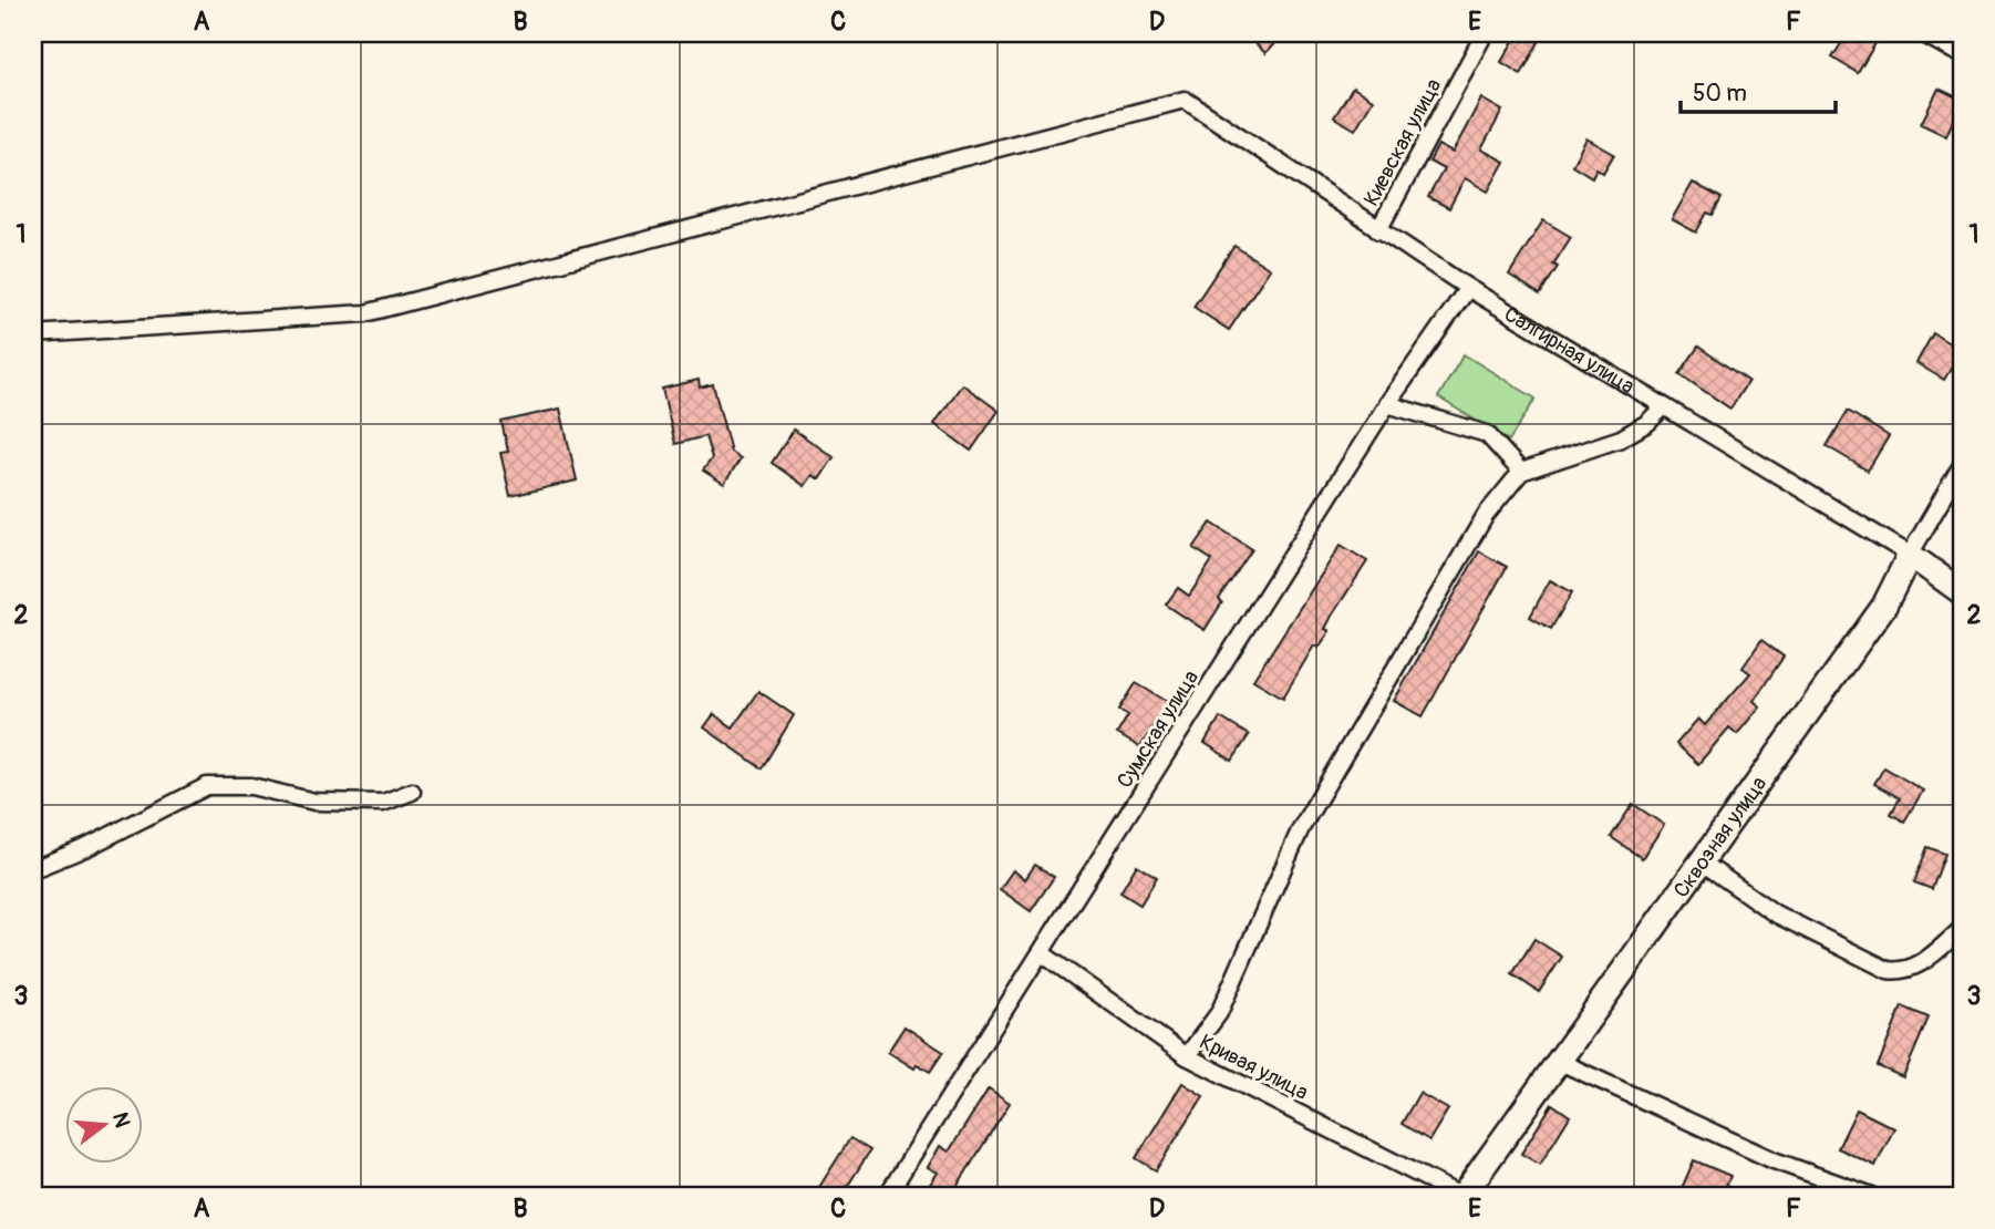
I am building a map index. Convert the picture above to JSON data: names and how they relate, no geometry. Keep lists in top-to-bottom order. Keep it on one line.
{"streets":{"main road":["Салгирная улица","Сквозная улица"],"street":["Киевская улица","Сумская улица","Кривая улица"]},"crossings":[["Киевская улица","Салгирная улица"],["Салгирная улица","Сумская улица"],["Салгирная улица","Сквозная улица"],["Сумская улица","Кривая улица"],["Сквозная улица","Кривая улица"]],"scale_bar":"50 m","north":"right","grid":{"columns":["A","B","C","D","E","F"],"rows":["1","2","3"]}}
